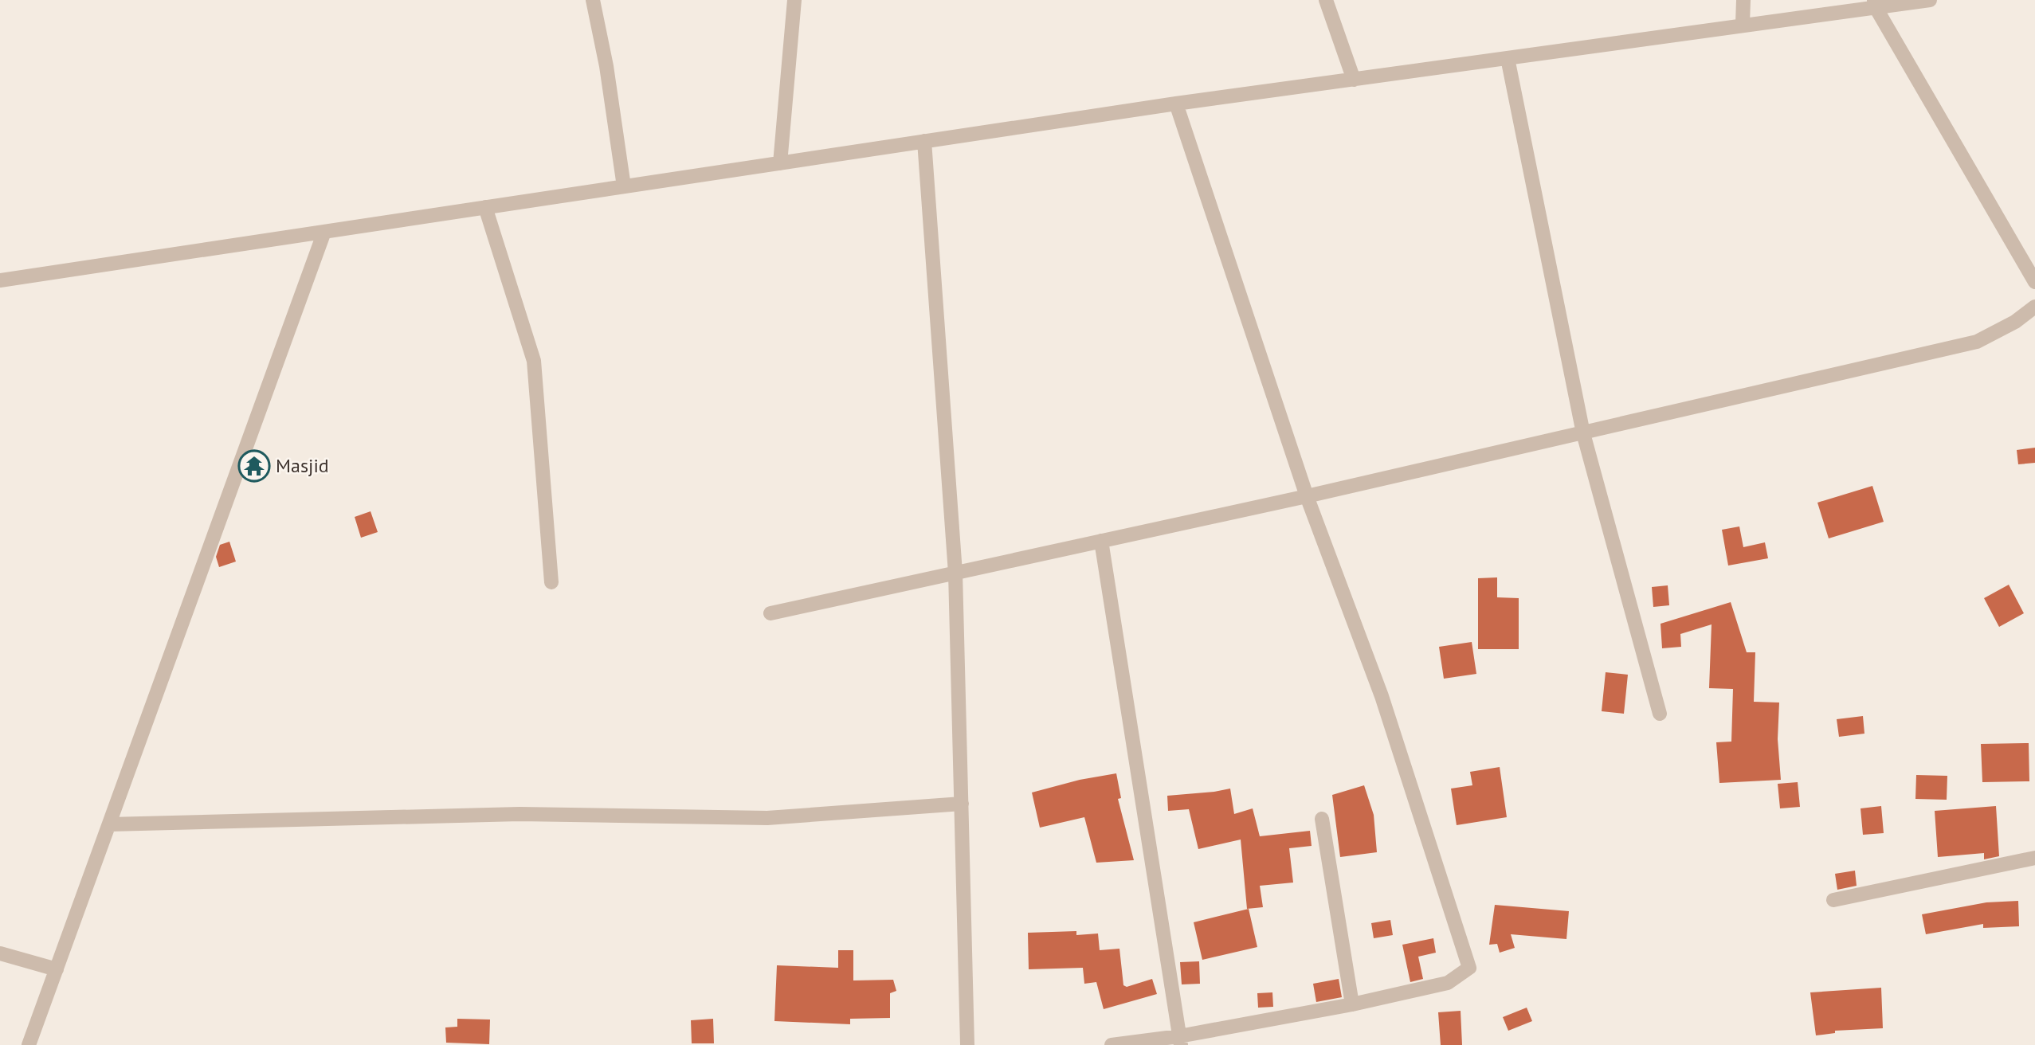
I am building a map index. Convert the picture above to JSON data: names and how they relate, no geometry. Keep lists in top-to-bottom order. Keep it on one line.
{"places":{"temple":["Masjid"]}}
